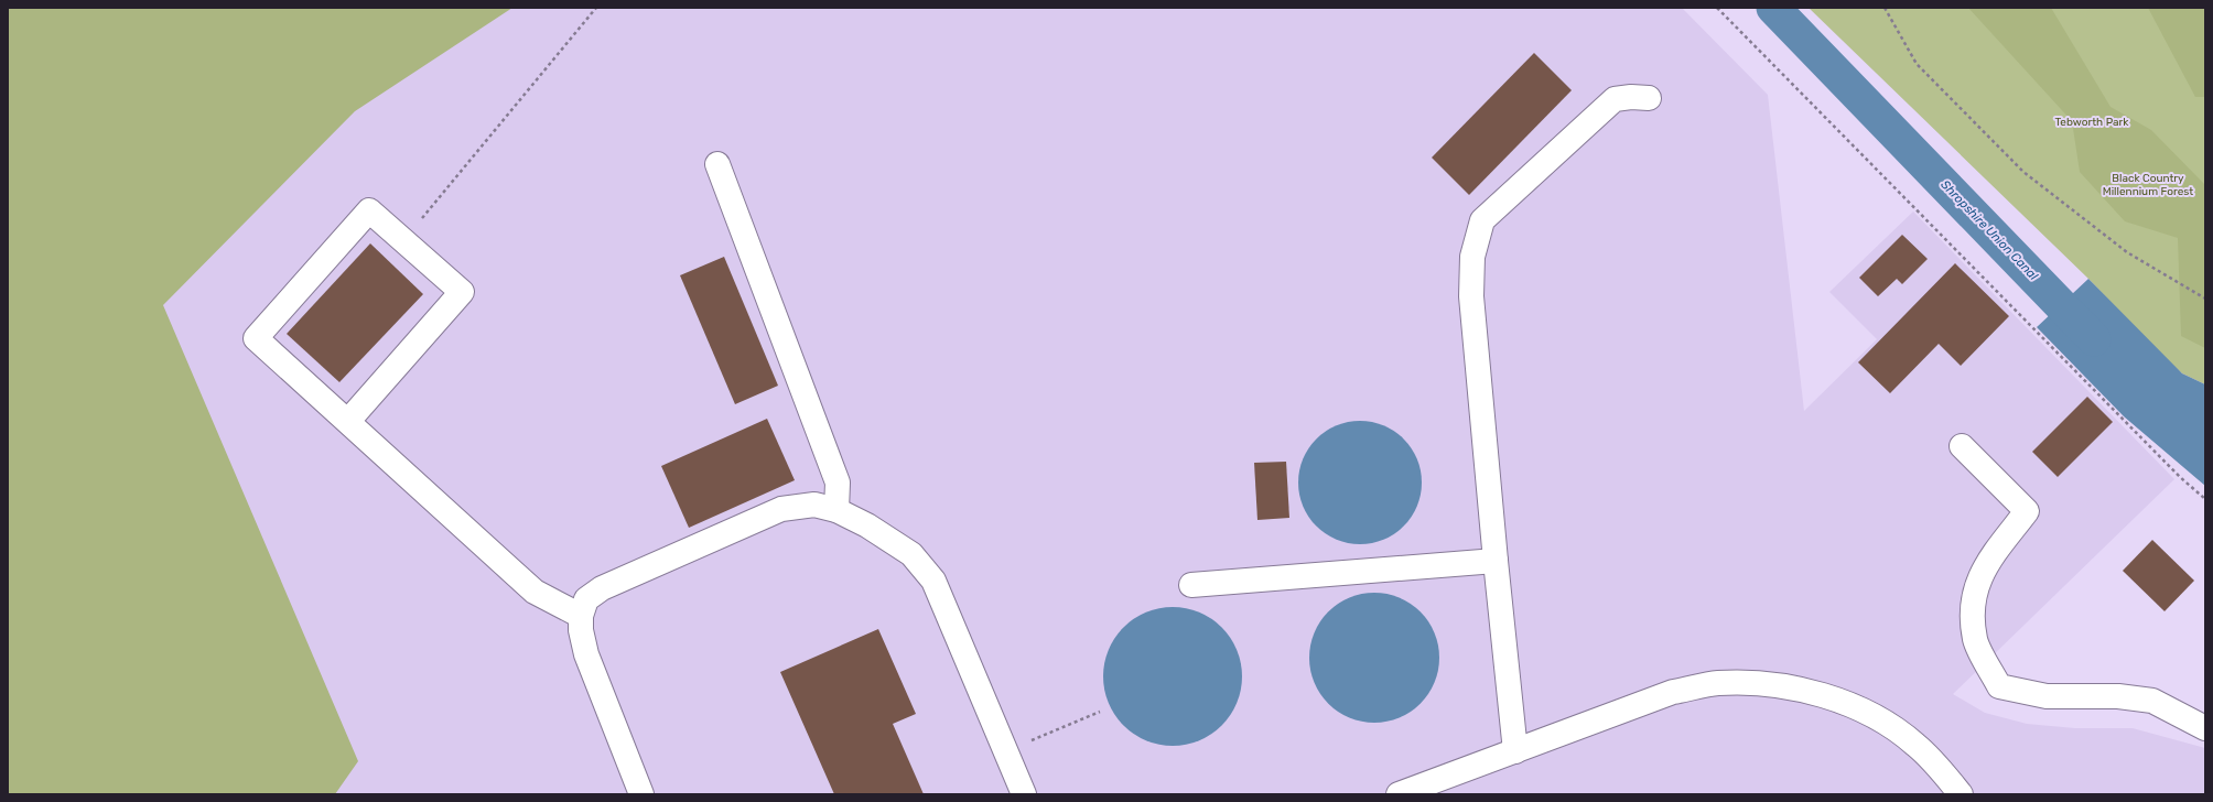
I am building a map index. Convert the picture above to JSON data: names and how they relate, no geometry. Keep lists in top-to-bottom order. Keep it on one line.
{"water":["Shropshire Union Canal"],"parks":["Tebworth Park","Black Country Millennium Forest"]}
